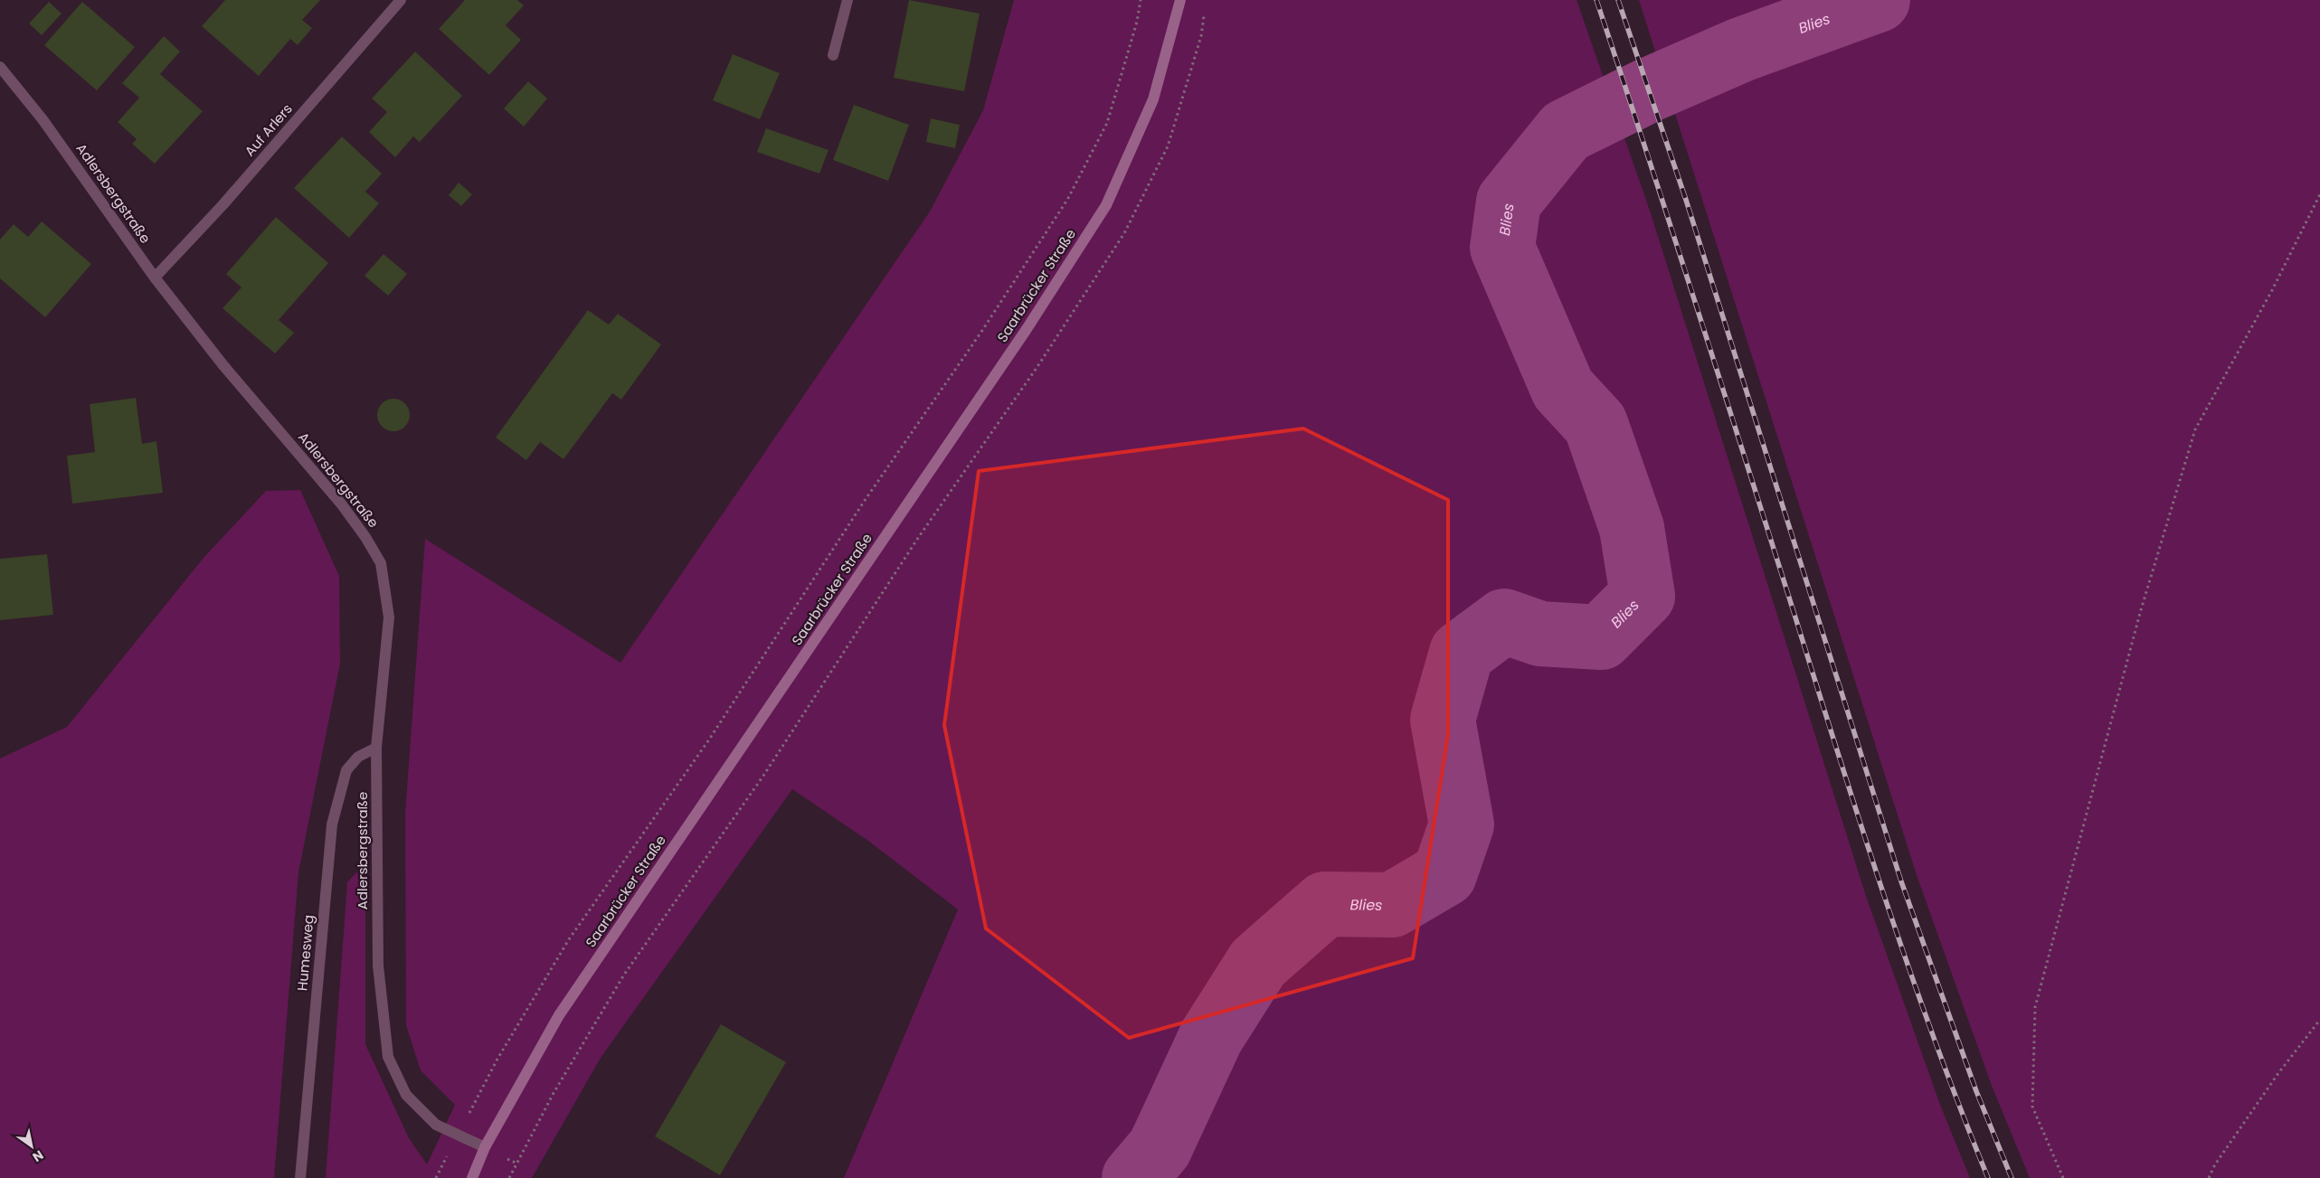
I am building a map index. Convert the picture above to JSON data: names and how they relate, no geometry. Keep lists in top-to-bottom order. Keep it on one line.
{"streets":{"main road":["Saarbrücker Straße"],"street":["Auf Arlers","Adlersbergstraße","Humesweg"]},"crossings":[["Auf Arlers","Adlersbergstraße"],["Adlersbergstraße","Saarbrücker Straße"],["Adlersbergstraße","Humesweg"]],"water":["Blies"],"north":"bottom right"}
